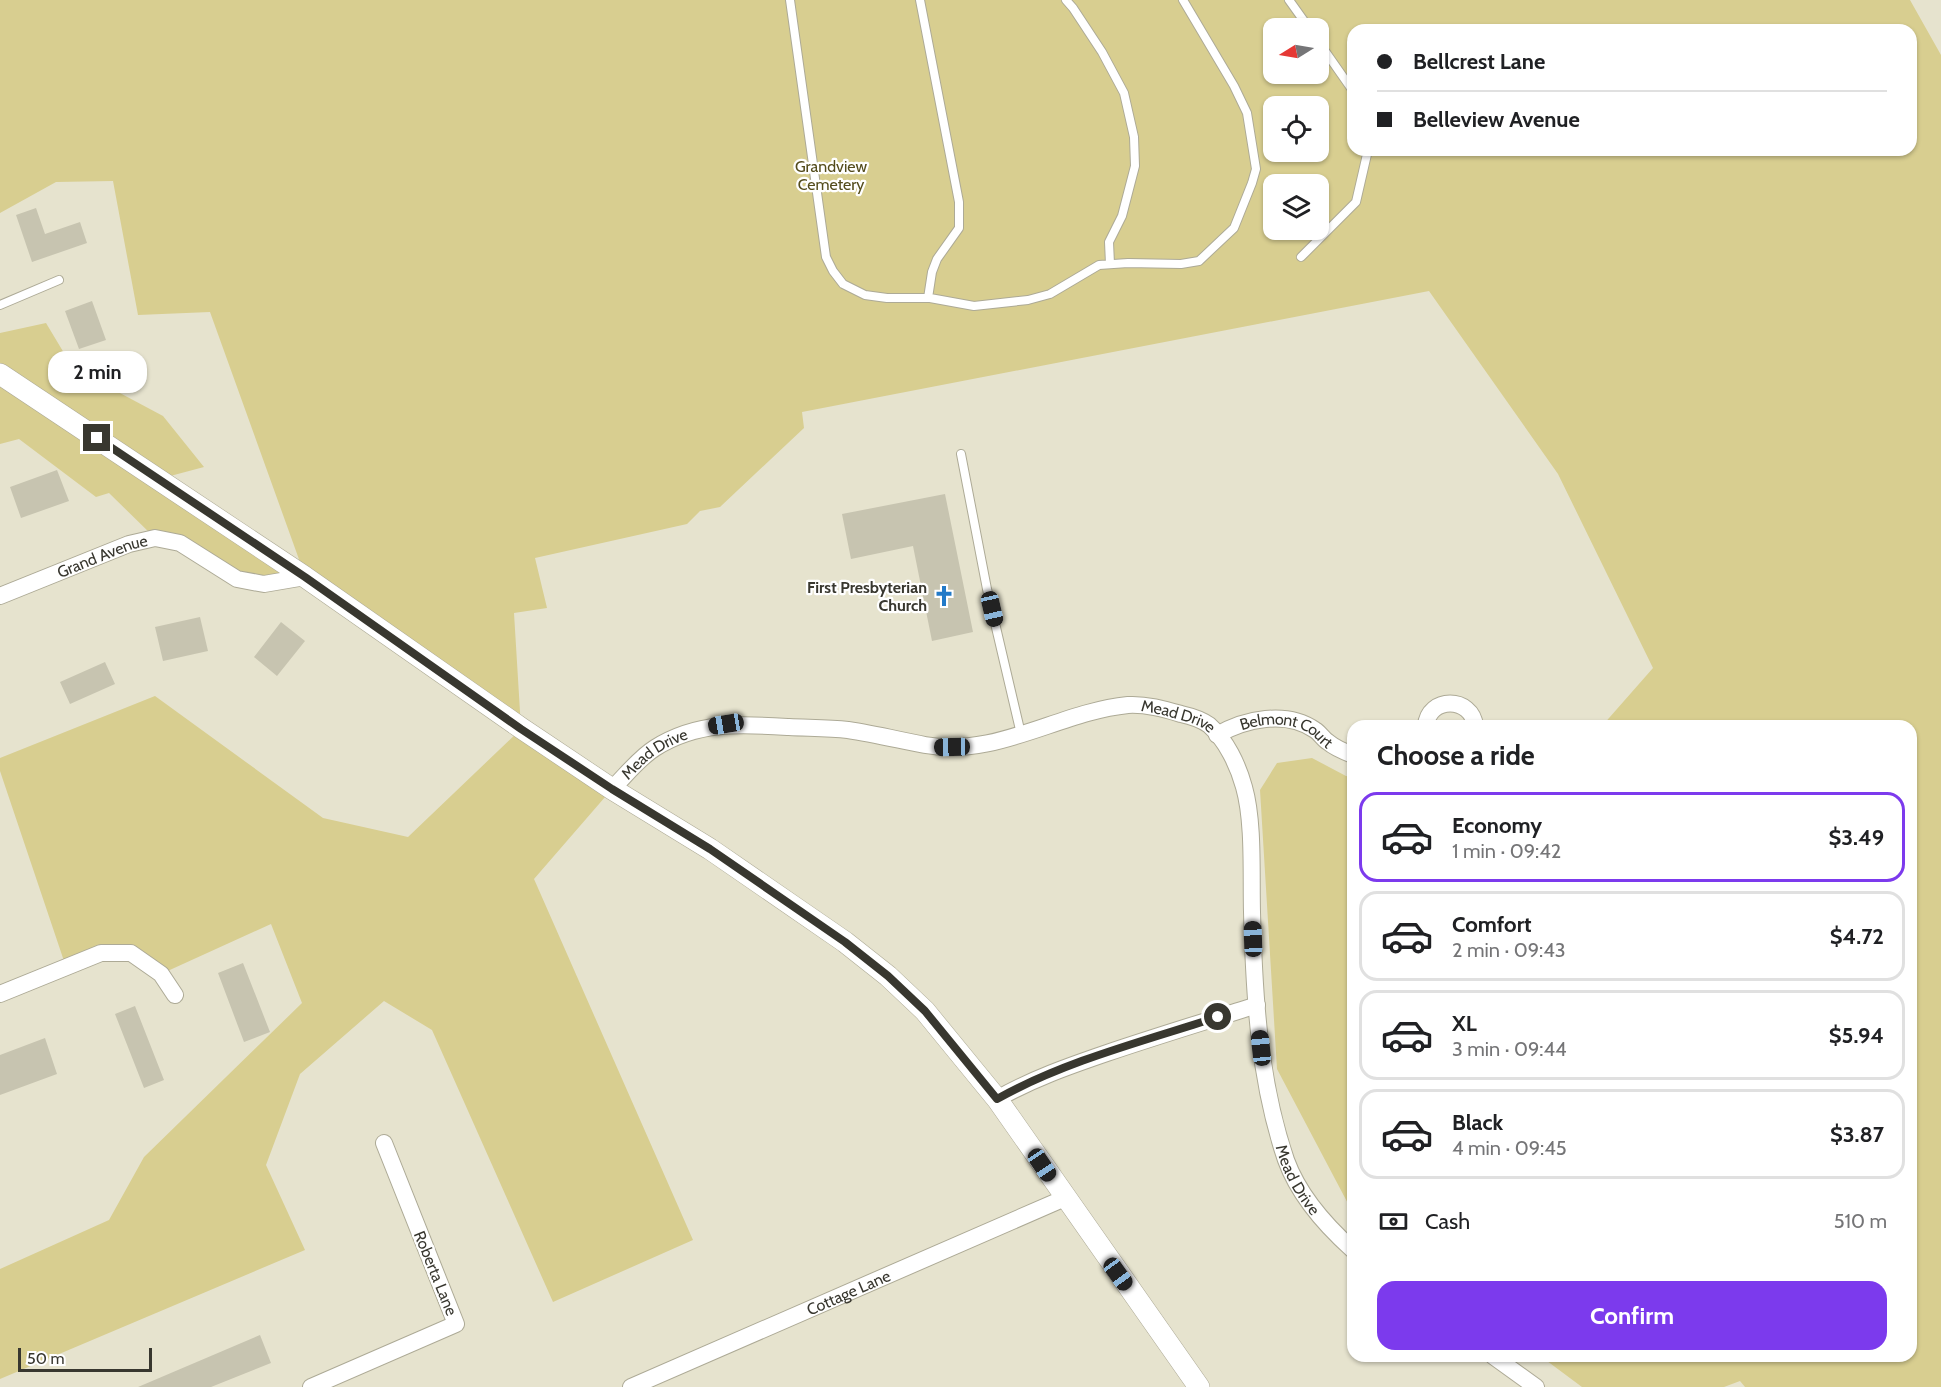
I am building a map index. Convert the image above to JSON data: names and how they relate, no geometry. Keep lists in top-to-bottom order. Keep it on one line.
{"streets":{"street":["Grand Avenue","Mead Drive","Belmont Court","Roberta Lane","Cottage Lane"]},"crossings":[["Mead Drive","Belmont Court"]],"parks":["Grandview Cemetery"],"places":{"church":["First Presbyterian Church"]},"scale_bar":"50 m","north":"left","page":{"banner":["Bellcrest Lane","Belleview Avenue"],"bubble":"2 min","heading":"Choose a ride","list":[{"name":"Economy","note":"1 min · 09:42","value":"$3.49"},{"name":"Comfort","note":"2 min · 09:43","value":"$4.72"},{"name":"XL","note":"3 min · 09:44","value":"$5.94"},{"name":"Black","note":"4 min · 09:45","value":"$3.87"}],"pay":["Cash","510 m"],"buttons":"Confirm","scale":"50 m"}}
